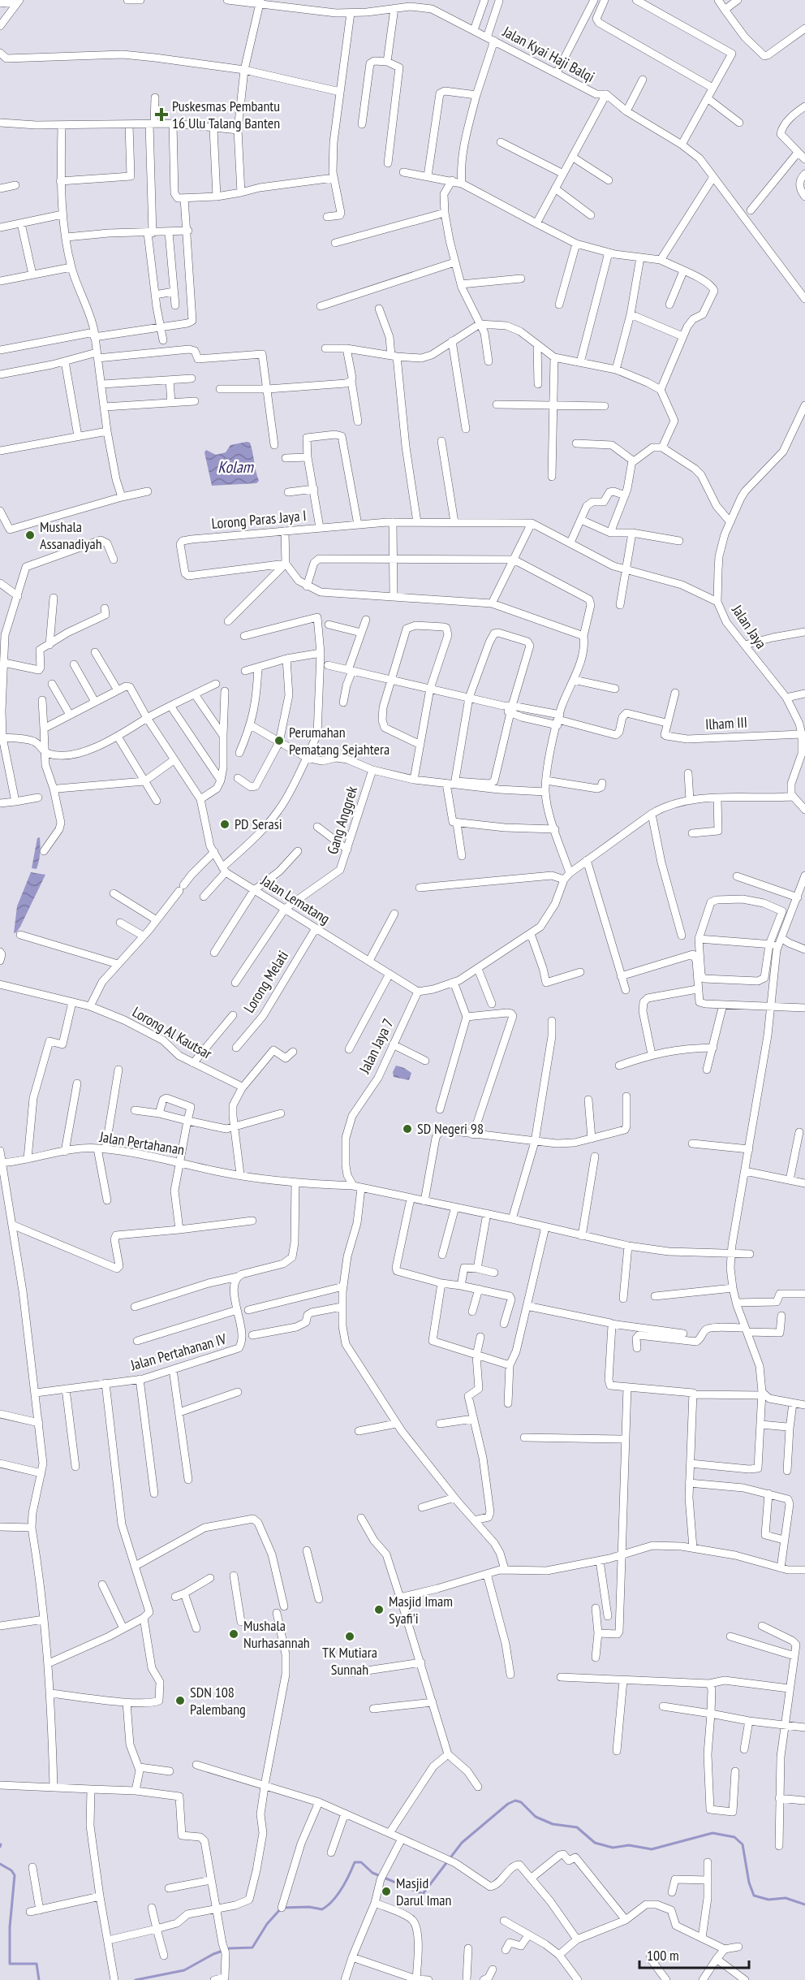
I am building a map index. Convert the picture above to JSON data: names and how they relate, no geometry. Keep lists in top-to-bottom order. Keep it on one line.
{"streets":{"street":["Jalan Kyai Haji Balqi","Lorong Paras Jaya I","Jalan Jaya","Ilham III","Gang Anggrek","Jalan Lematang","Lorong Melati","Lorong Al Kautsar","Jalan Jaya 7","Jalan Pertahanan","Jalan Pertahanan IV"]},"crossings":[["Jalan Jaya","Ilham III"],["Gang Anggrek","Jalan Lematang"],["Jalan Lematang","Lorong Melati"],["Jalan Lematang","Jalan Jaya 7"],["Jalan Jaya 7","Jalan Pertahanan"]],"water":["Kolam"],"places":{"health":["Puskesmas Pembantu 16 Ulu Talang Banten"],"other":["Mushala Assanadiyah","Perumahan Pematang Sejahtera","PD Serasi","SD Negeri 98","Masjid Imam Syafi'i","Mushala Nurhasannah","TK Mutiara Sunnah","SDN 108 Palembang","Masjid Darul Iman"]},"scale_bar":"100 m"}
